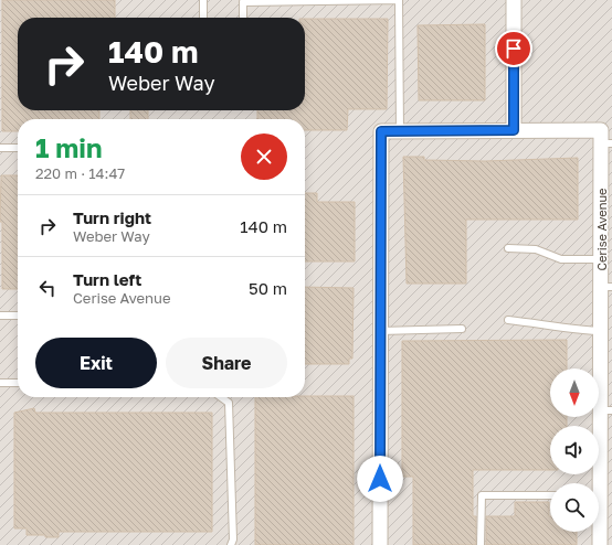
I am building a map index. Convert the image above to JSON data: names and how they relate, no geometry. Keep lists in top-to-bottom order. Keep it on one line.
{"streets":{"street":["Cerise Avenue"]},"north":"bottom","page":{"turn":["140 m","Weber Way"],"heading":["1 min","220 m · 14:47"],"list":[{"name":"Turn right","note":"Weber Way","value":"140 m"},{"name":"Turn left","note":"Cerise Avenue","value":"50 m"}],"buttons":["Exit","Share"]}}
